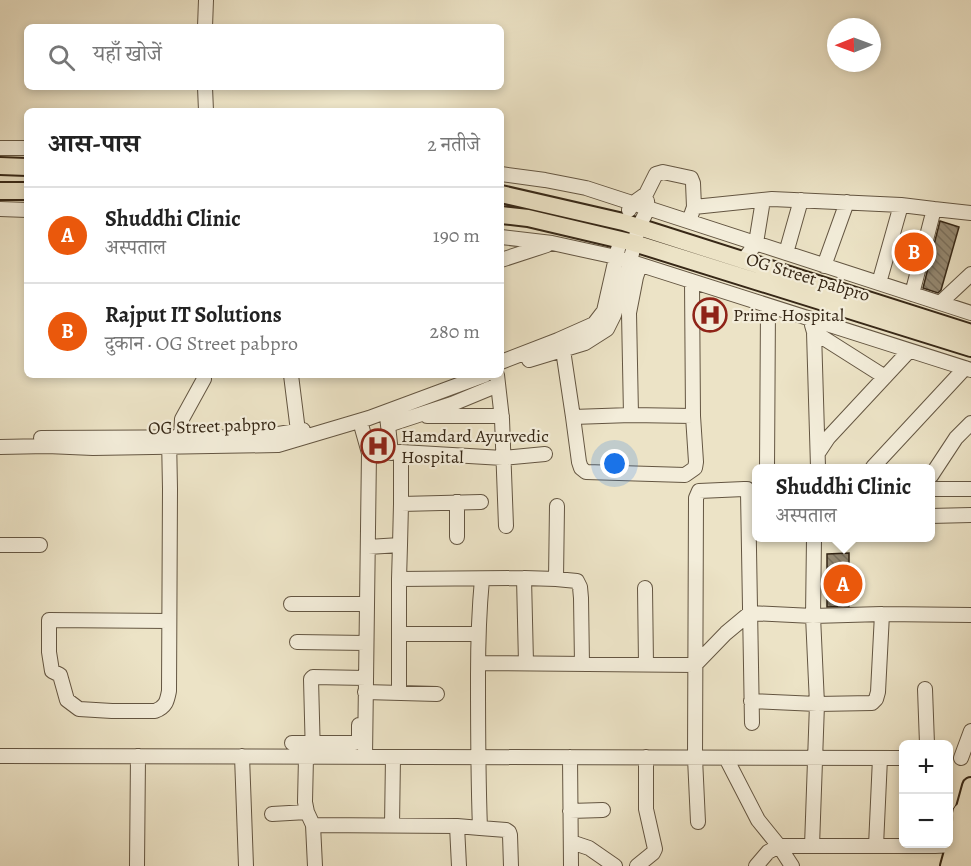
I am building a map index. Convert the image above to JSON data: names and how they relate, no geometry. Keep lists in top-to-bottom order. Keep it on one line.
{"streets":{"main road":["OG Street pabpro"]},"places":{"hospital":["Prime Hospital","Hamdard Ayurvedic Hospital"]},"north":"left","page":{"search":"यहाँ खोजें","heading":["आस-पास","2 नतीजे"],"list":[{"mark":"A","name":"Shuddhi Clinic","note":"अस्पताल","value":"190 m"},{"mark":"B","name":"Rajput IT Solutions","note":"दुकान · OG Street pabpro","value":"280 m"}],"pins":["B","A"],"popup":["Shuddhi Clinic","अस्पताल"],"map_buttons":["+","−"]}}
